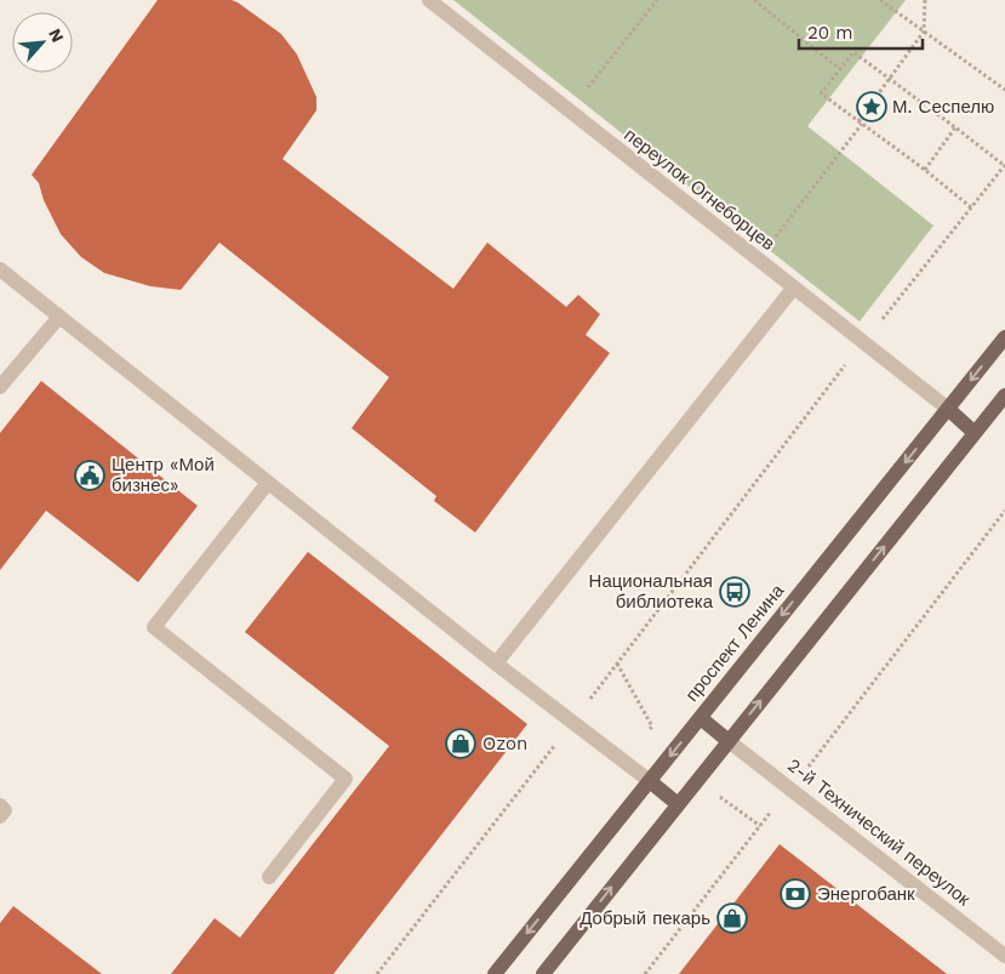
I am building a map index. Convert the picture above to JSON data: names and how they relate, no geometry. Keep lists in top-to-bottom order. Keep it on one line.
{"streets":{"main road":["проспект Ленина"],"street":["переулок Огнеборцев","2-й Технический переулок"]},"crossings":[["переулок Огнеборцев","проспект Ленина"]],"places":{"place":["М. Сеспелю"],"public building":["Центр «Мой бизнес»"],"bus stop":["Национальная библиотека"],"shop":["Ozon","Добрый пекарь"],"bank":["Энергобанк"]},"scale_bar":"20 m","north":"top right"}
